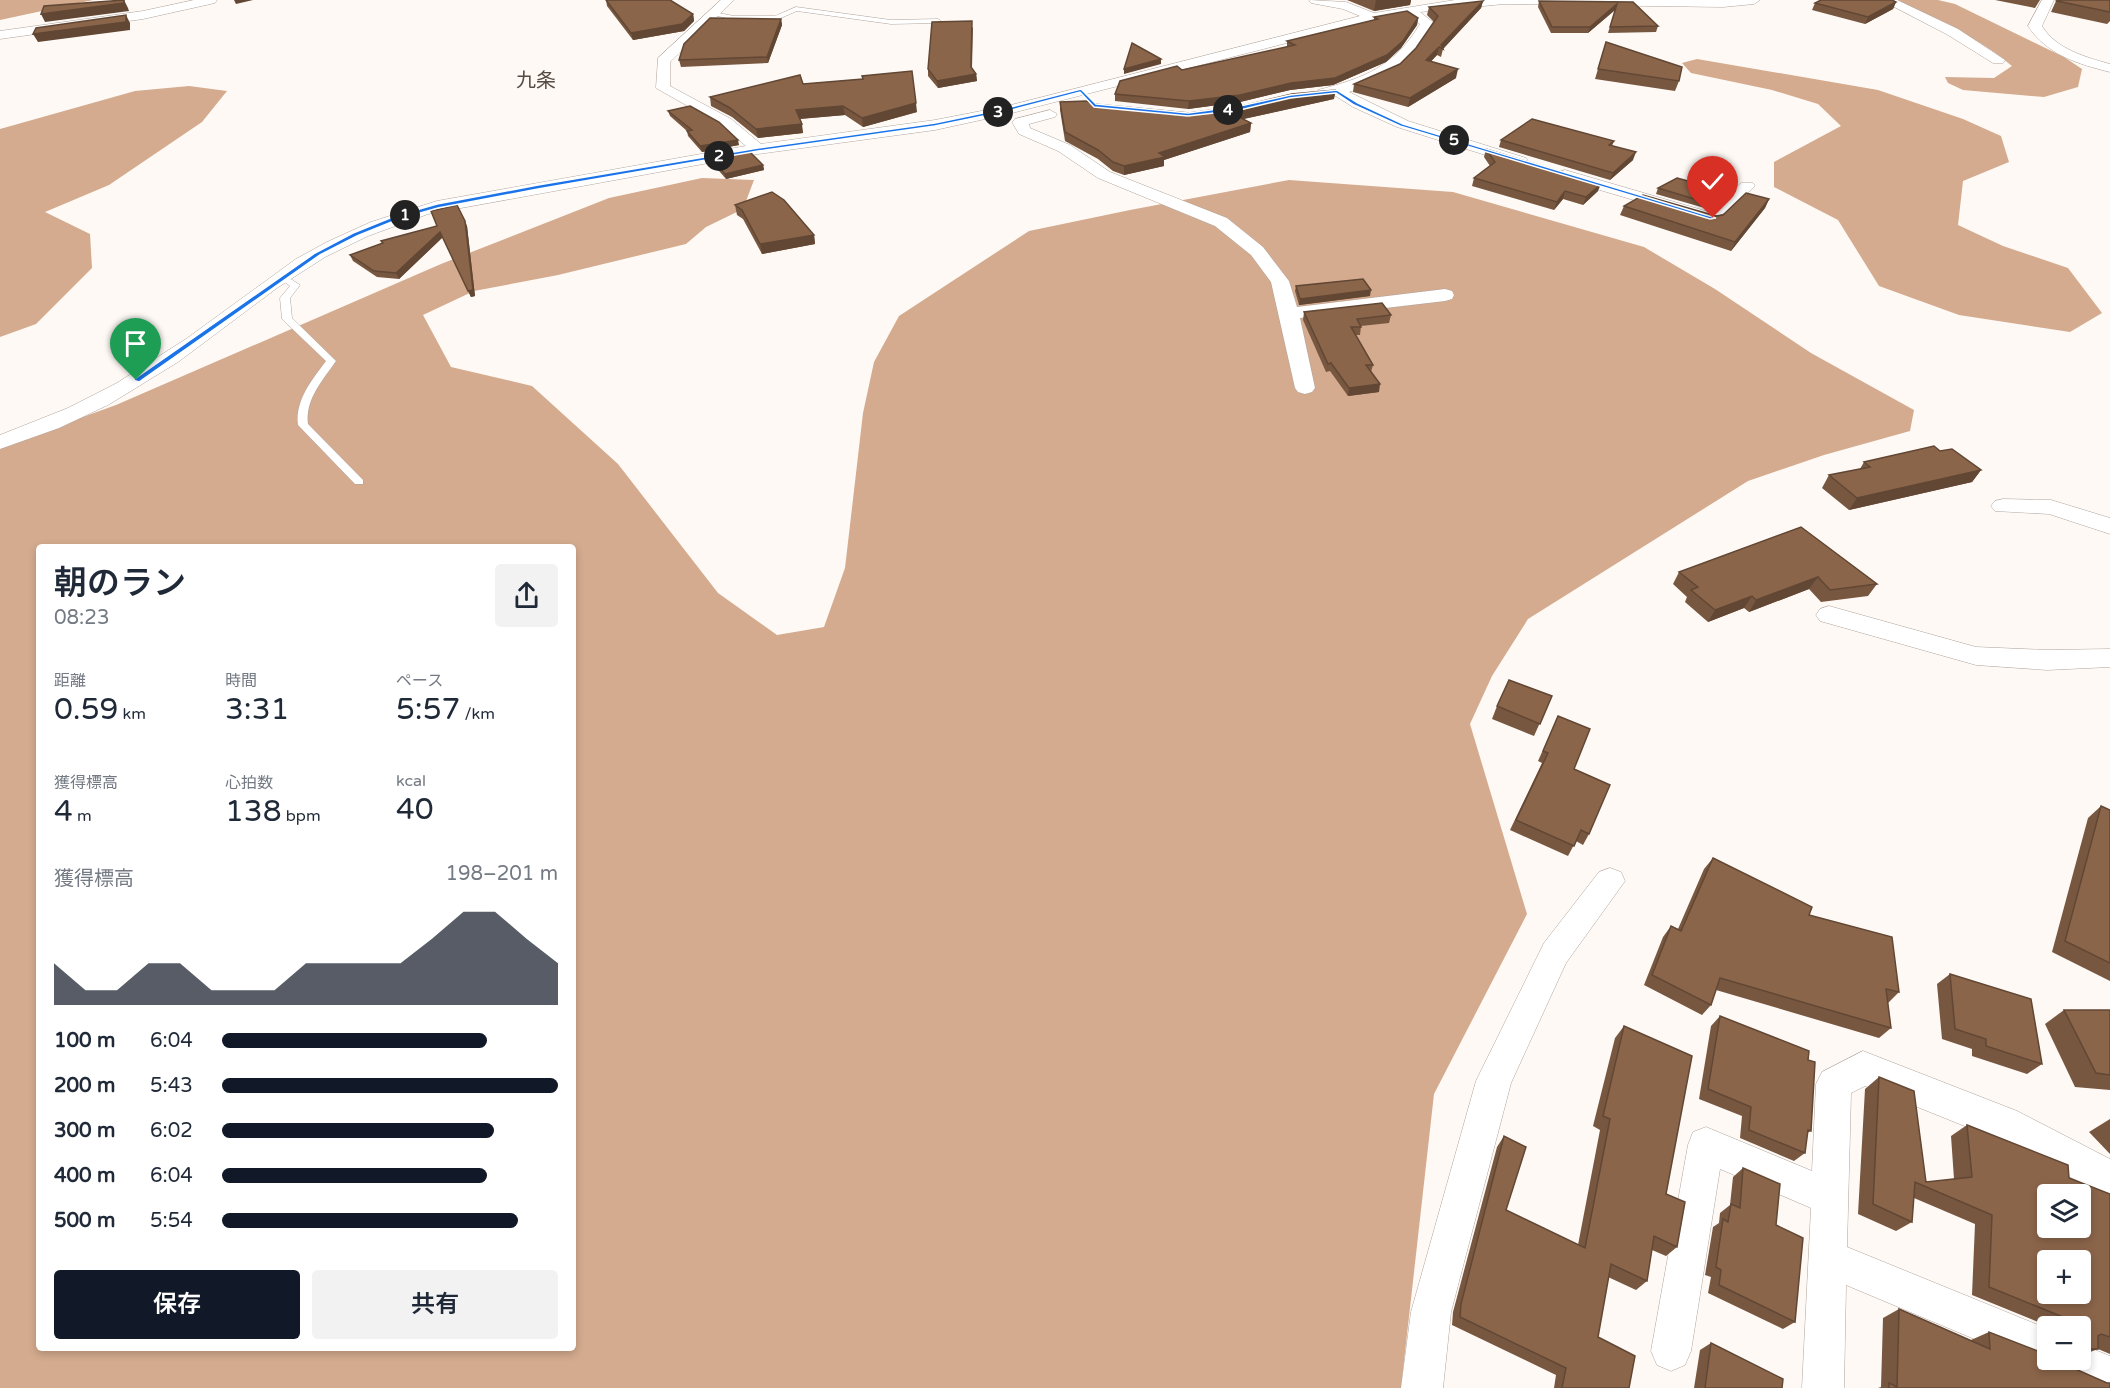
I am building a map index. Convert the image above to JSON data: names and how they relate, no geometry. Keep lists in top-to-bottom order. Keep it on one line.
{"districts":["九条"],"page":{"pins":["4","3","5","2","1"],"heading":["朝のラン","08:23"],"stats":[["距離","0.59 km"],["時間","3:31"],["ペース","5:57 /km"],["獲得標高","4 m"],["心拍数","138 bpm"],["kcal","40"]],"chart":["獲得標高","198–201 m"],"list":[{"name":"100 m","note":"6:04"},{"name":"200 m","note":"5:43"},{"name":"300 m","note":"6:02"},{"name":"400 m","note":"6:04"},{"name":"500 m","note":"5:54"}],"map_buttons":["+","−"],"buttons":["保存","共有"]}}
